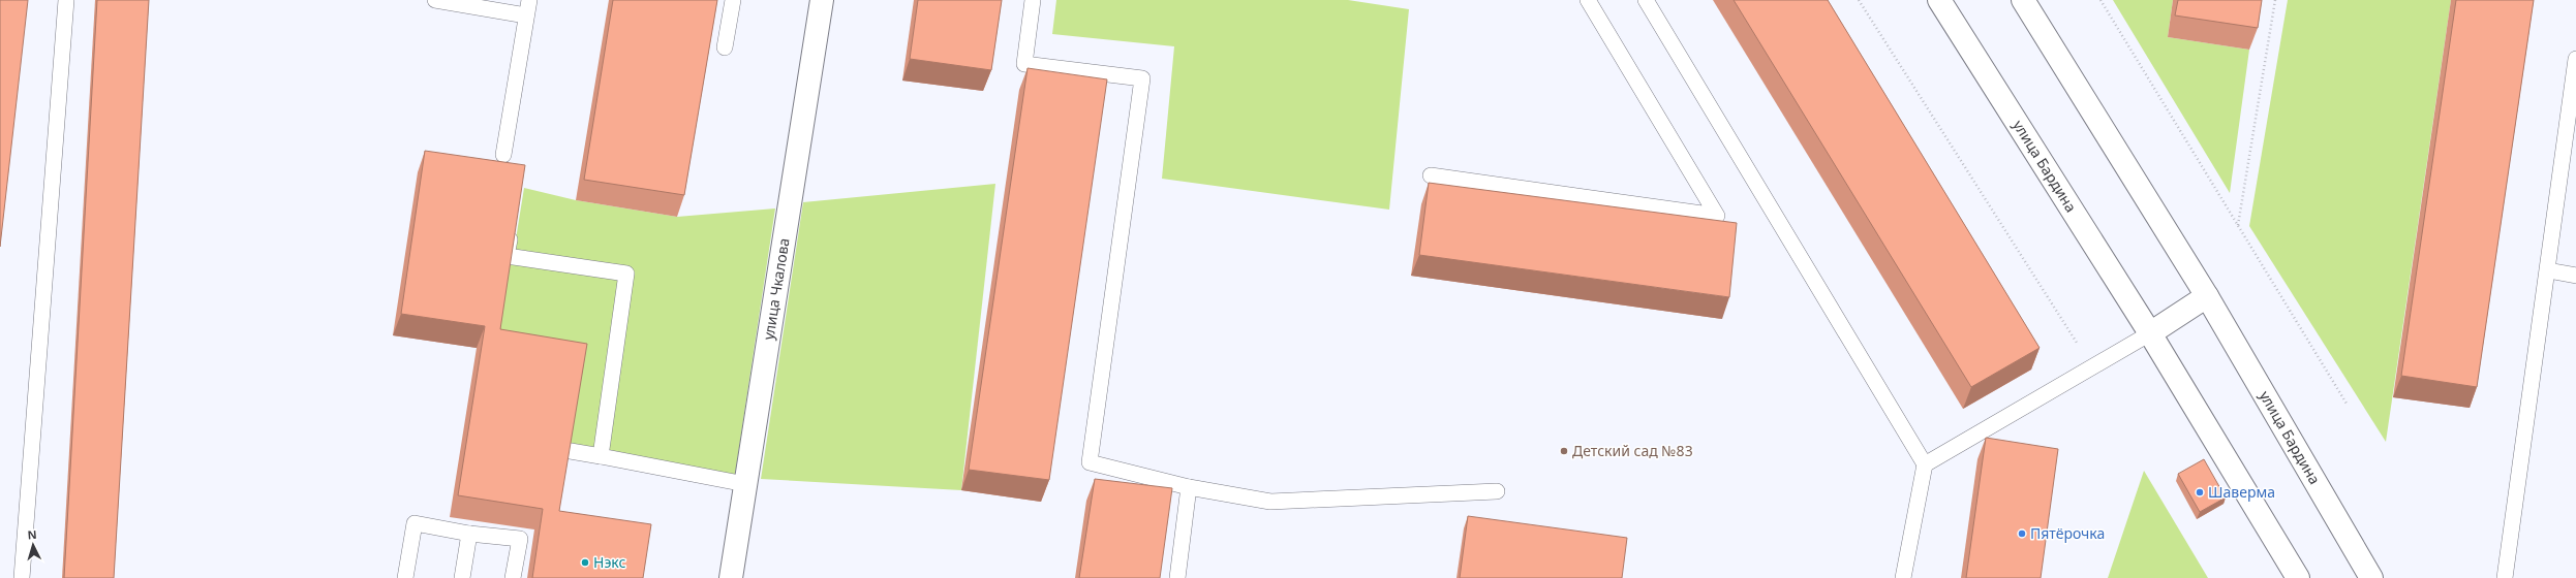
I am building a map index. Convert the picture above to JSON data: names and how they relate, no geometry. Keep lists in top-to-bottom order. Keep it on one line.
{"streets":{"main road":["улица Бардина","улица Чкалова"]},"places":["Детский сад №83","Шаверма","Пятёрочка","Нэкс"],"north":"top"}
